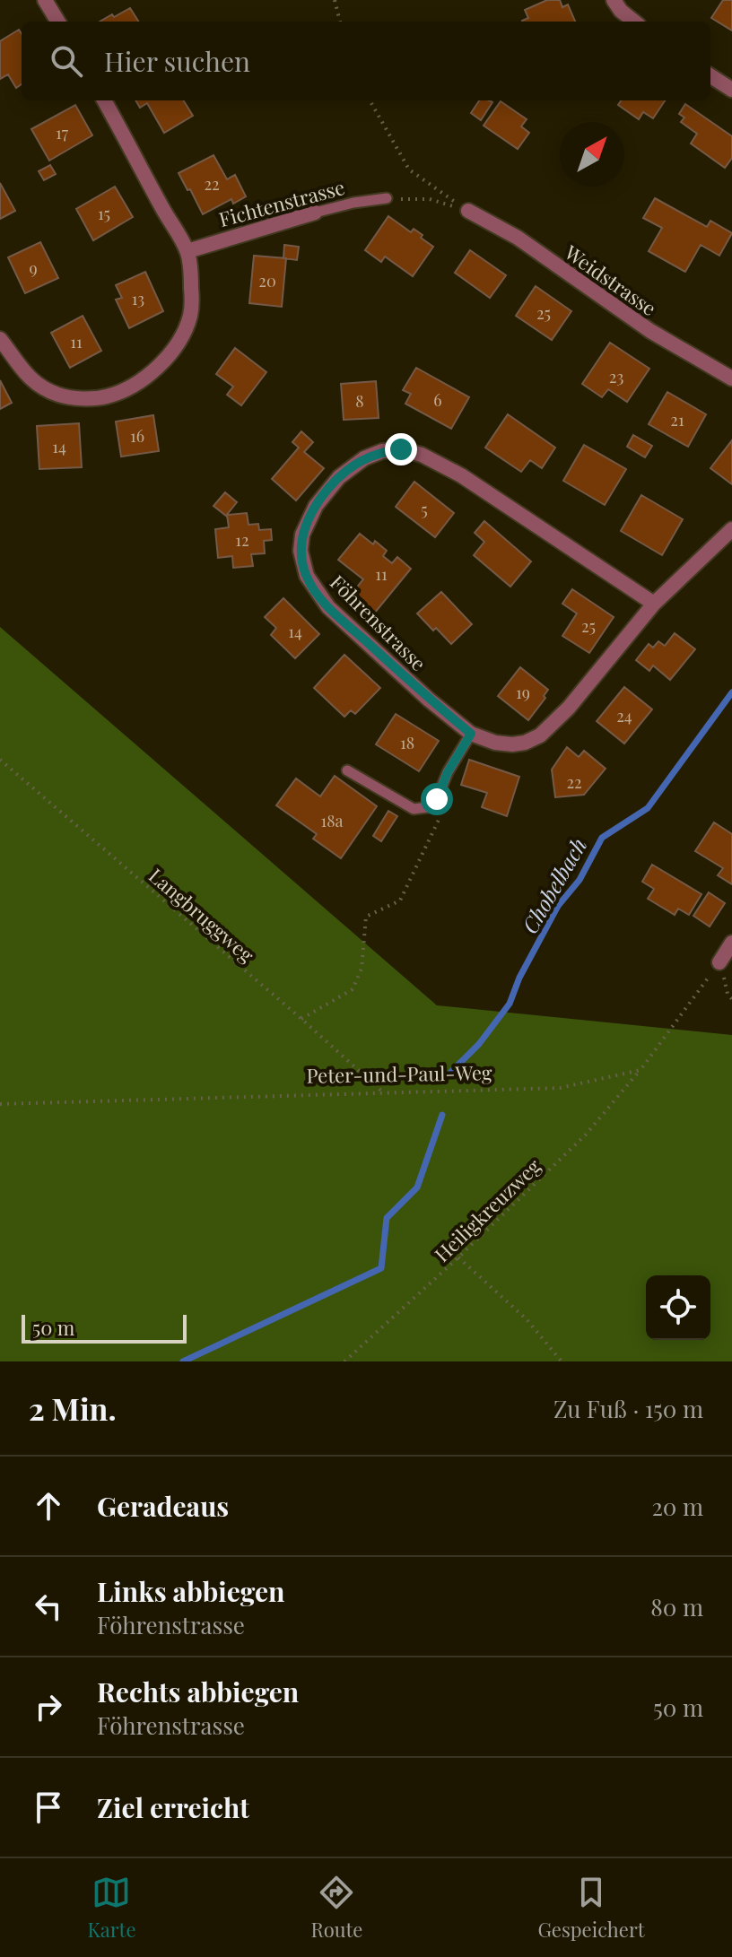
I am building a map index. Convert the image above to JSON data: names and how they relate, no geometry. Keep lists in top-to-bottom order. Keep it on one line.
{"streets":{"street":["Fichtenstrasse","Weidstrasse","Föhrenstrasse"],"path":["Langbruggweg","Peter-und-Paul-Weg","Heiligkreuzweg"]},"crossings":[["Langbruggweg","Peter-und-Paul-Weg"],["Peter-und-Paul-Weg","Heiligkreuzweg"]],"water":["Chobelbach"],"house_numbers":["17","22","15","9","20","13","25","11","23","6","8","21","16","14","5","12","11","25","14","19","24","18","22","18a"],"scale_bar":"50 m","north":"top right","page":{"search":"Hier suchen","scale":"50 m","heading":["2 Min.","Zu Fuß · 150 m"],"list":[["Geradeaus","20 m"],["Links abbiegen","Föhrenstrasse","80 m"],["Rechts abbiegen","Föhrenstrasse","50 m"],"Ziel erreicht"],"nav":["Karte","Route","Gespeichert"]}}
